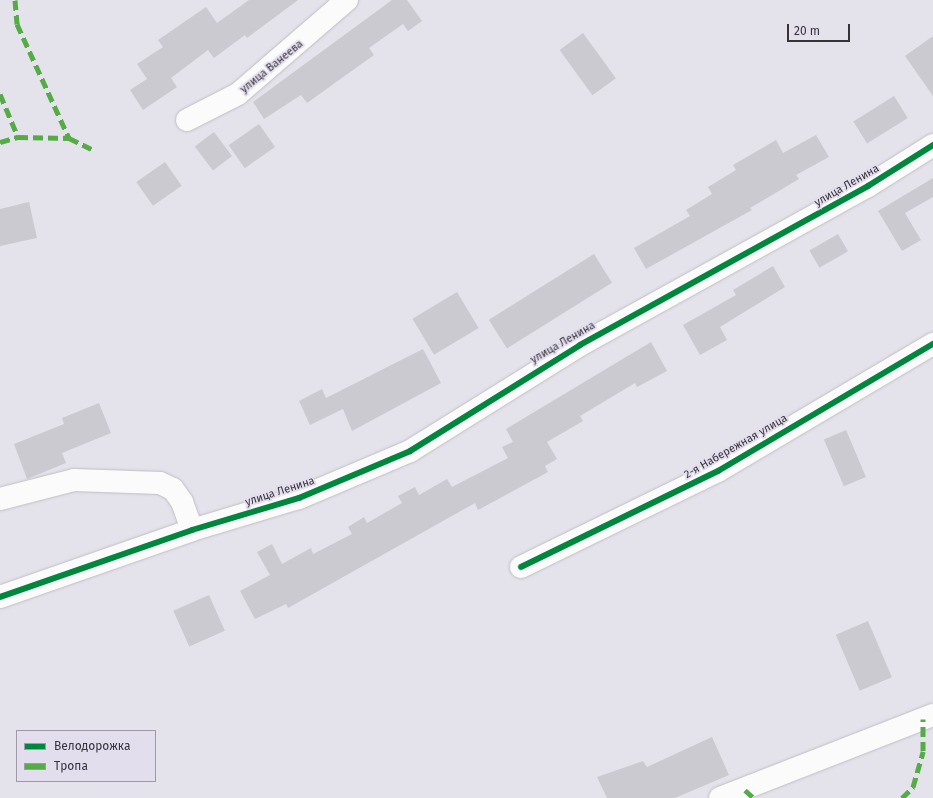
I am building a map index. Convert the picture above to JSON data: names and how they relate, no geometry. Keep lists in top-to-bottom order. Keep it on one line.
{"streets":{"street":["улица Ванеева","улица Ленина","2-я Набережная улица"]},"legend":["Велодорожка","Тропа"],"scale_bar":"20 m"}
